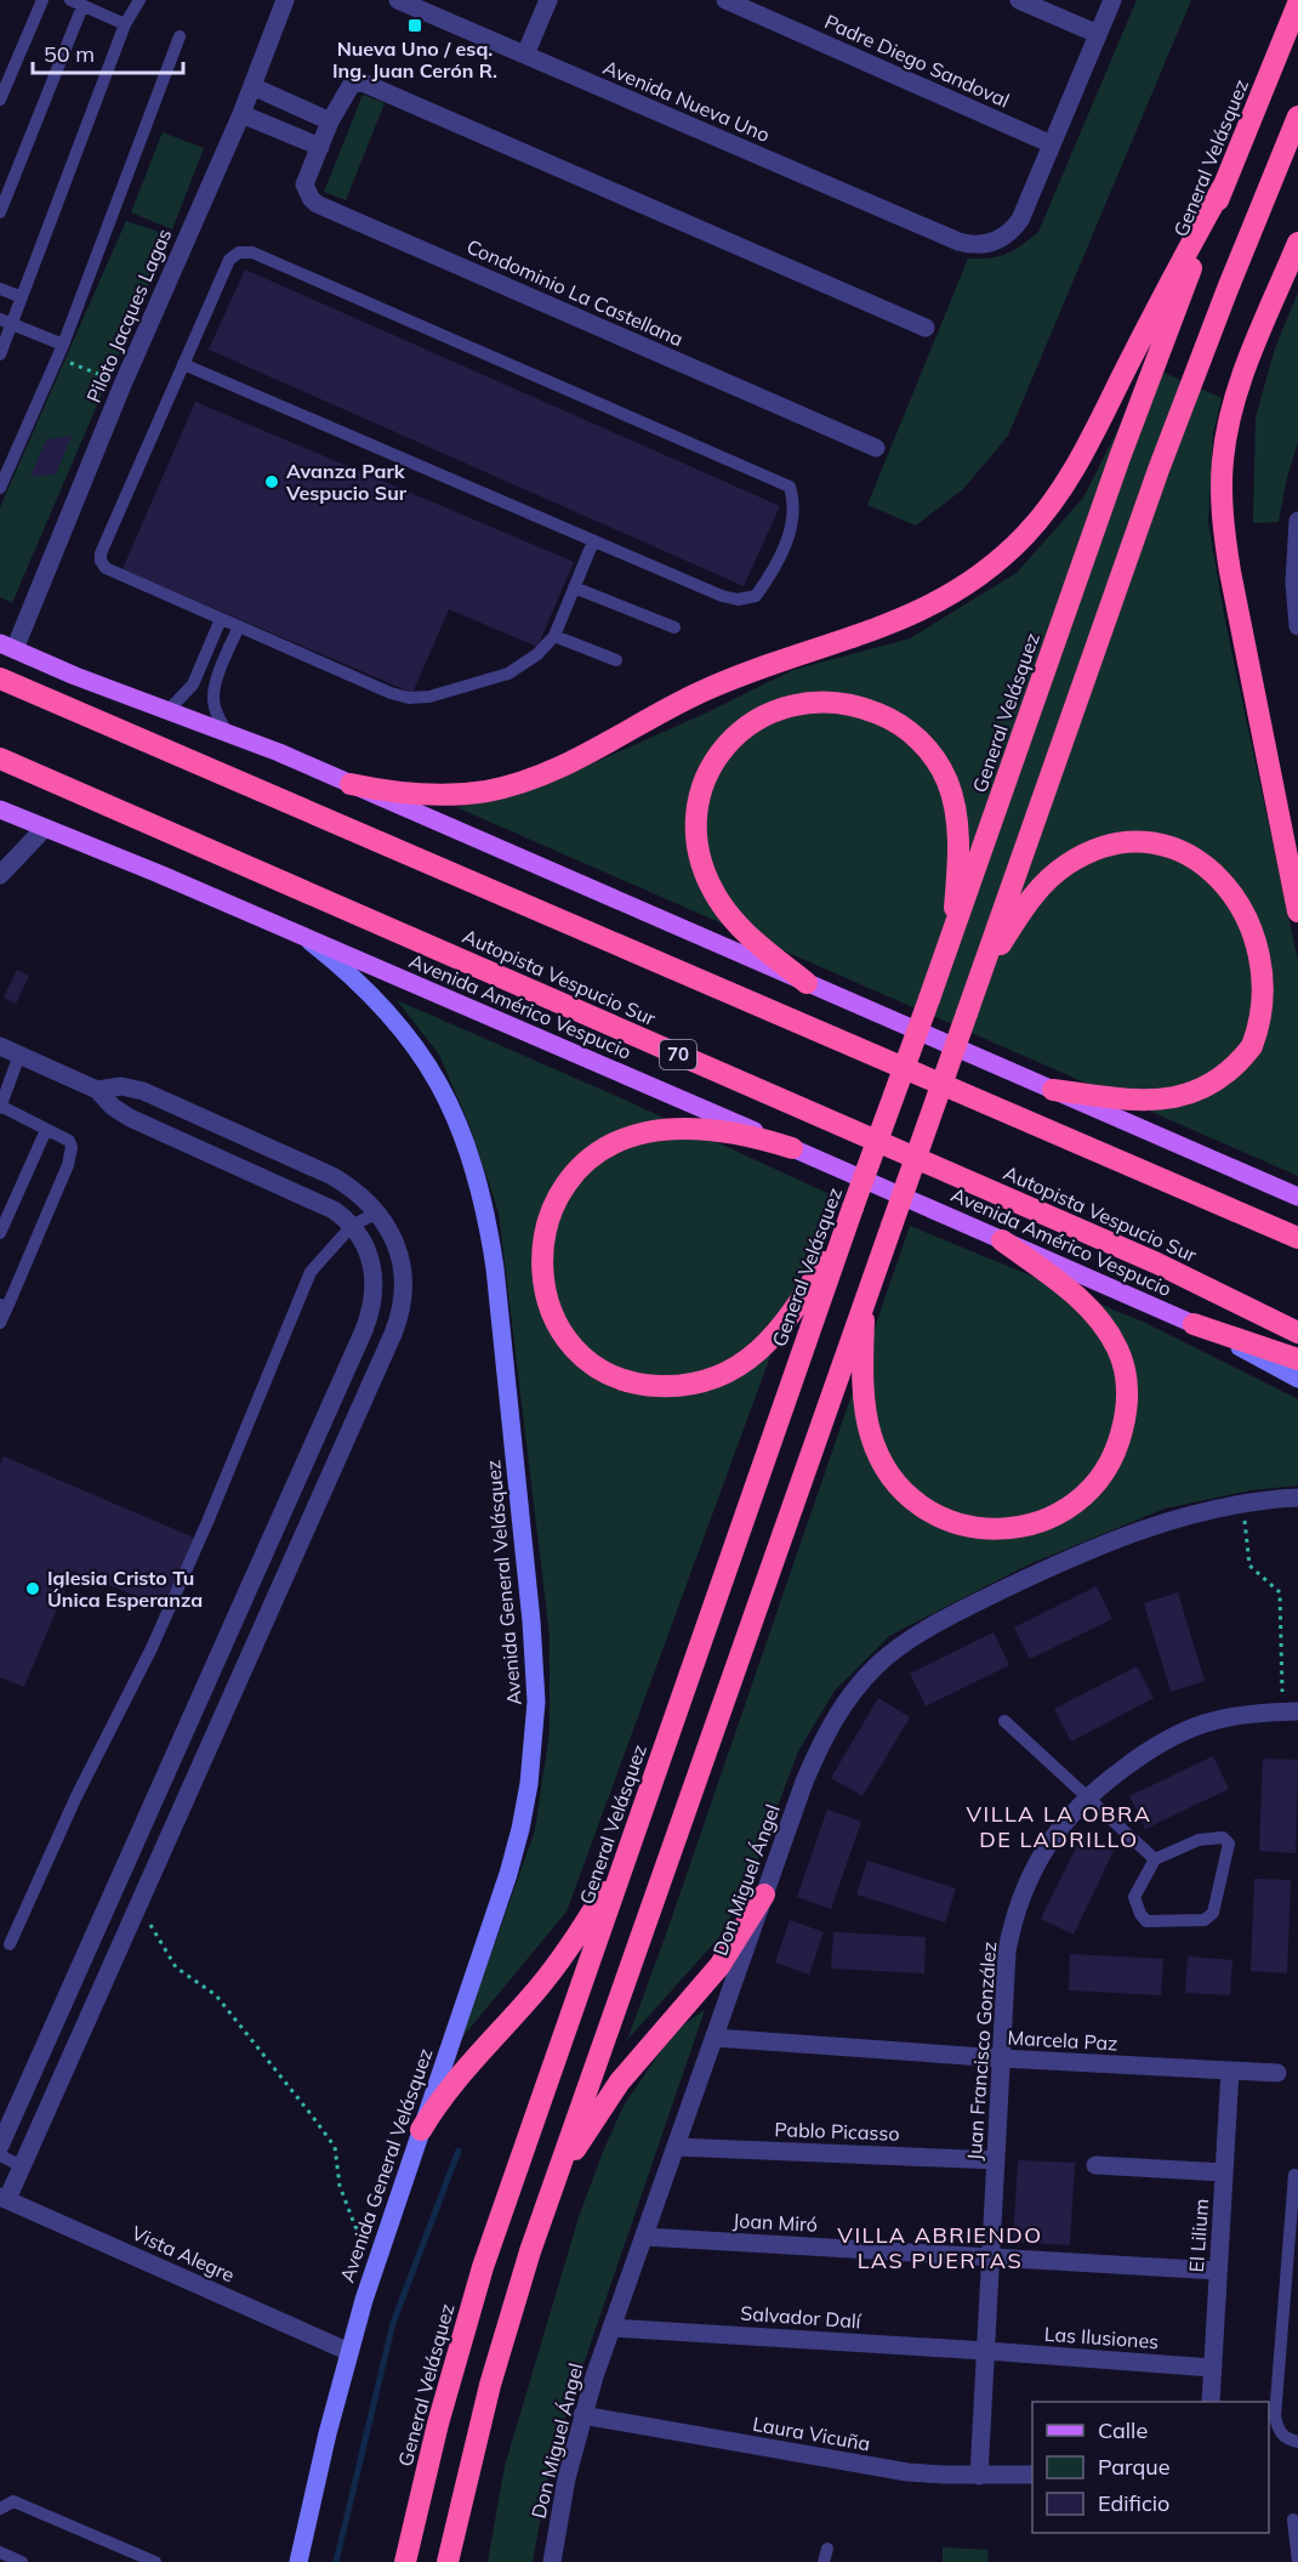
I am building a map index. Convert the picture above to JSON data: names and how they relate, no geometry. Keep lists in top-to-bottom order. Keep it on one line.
{"streets":{"highway":["General Velásquez","Autopista Vespucio Sur","70"],"main road":["Avenida Américo Vespucio","Avenida General Velásquez"],"street":["Padre Diego Sandoval","Avenida Nueva Uno","Condominio La Castellana","Piloto Jacques Lagas","Don Miguel Ángel","Marcela Paz","Juan Francisco González","Pablo Picasso","Joan Miró","El Lilium","Vista Alegre","Salvador Dalí","Las Ilusiones","Laura Vicuña"]},"crossings":[["Padre Diego Sandoval","Avenida Nueva Uno"],["Avenida Américo Vespucio","Avenida General Velásquez"],["Avenida General Velásquez","Vista Alegre"],["Don Miguel Ángel","Marcela Paz"],["Don Miguel Ángel","Pablo Picasso"],["Don Miguel Ángel","Joan Miró"],["Don Miguel Ángel","Salvador Dalí"],["Don Miguel Ángel","Laura Vicuña"],["Marcela Paz","Juan Francisco González"],["Marcela Paz","El Lilium"],["Juan Francisco González","Pablo Picasso"],["Juan Francisco González","Joan Miró"],["Juan Francisco González","Salvador Dalí"],["Juan Francisco González","Las Ilusiones"],["Juan Francisco González","Laura Vicuña"],["Joan Miró","El Lilium"],["El Lilium","Las Ilusiones"],["Salvador Dalí","Las Ilusiones"]],"districts":["VILLA LA OBRA DE LADRILLO","VILLA ABRIENDO LAS PUERTAS"],"places":{"transit":["Nueva Uno / esq. Ing. Juan Cerón R."],"other":["Avanza Park Vespucio Sur","Iglesia Cristo Tu Única Esperanza"]},"legend":["Calle","Parque","Edificio"],"scale_bar":"50 m"}
